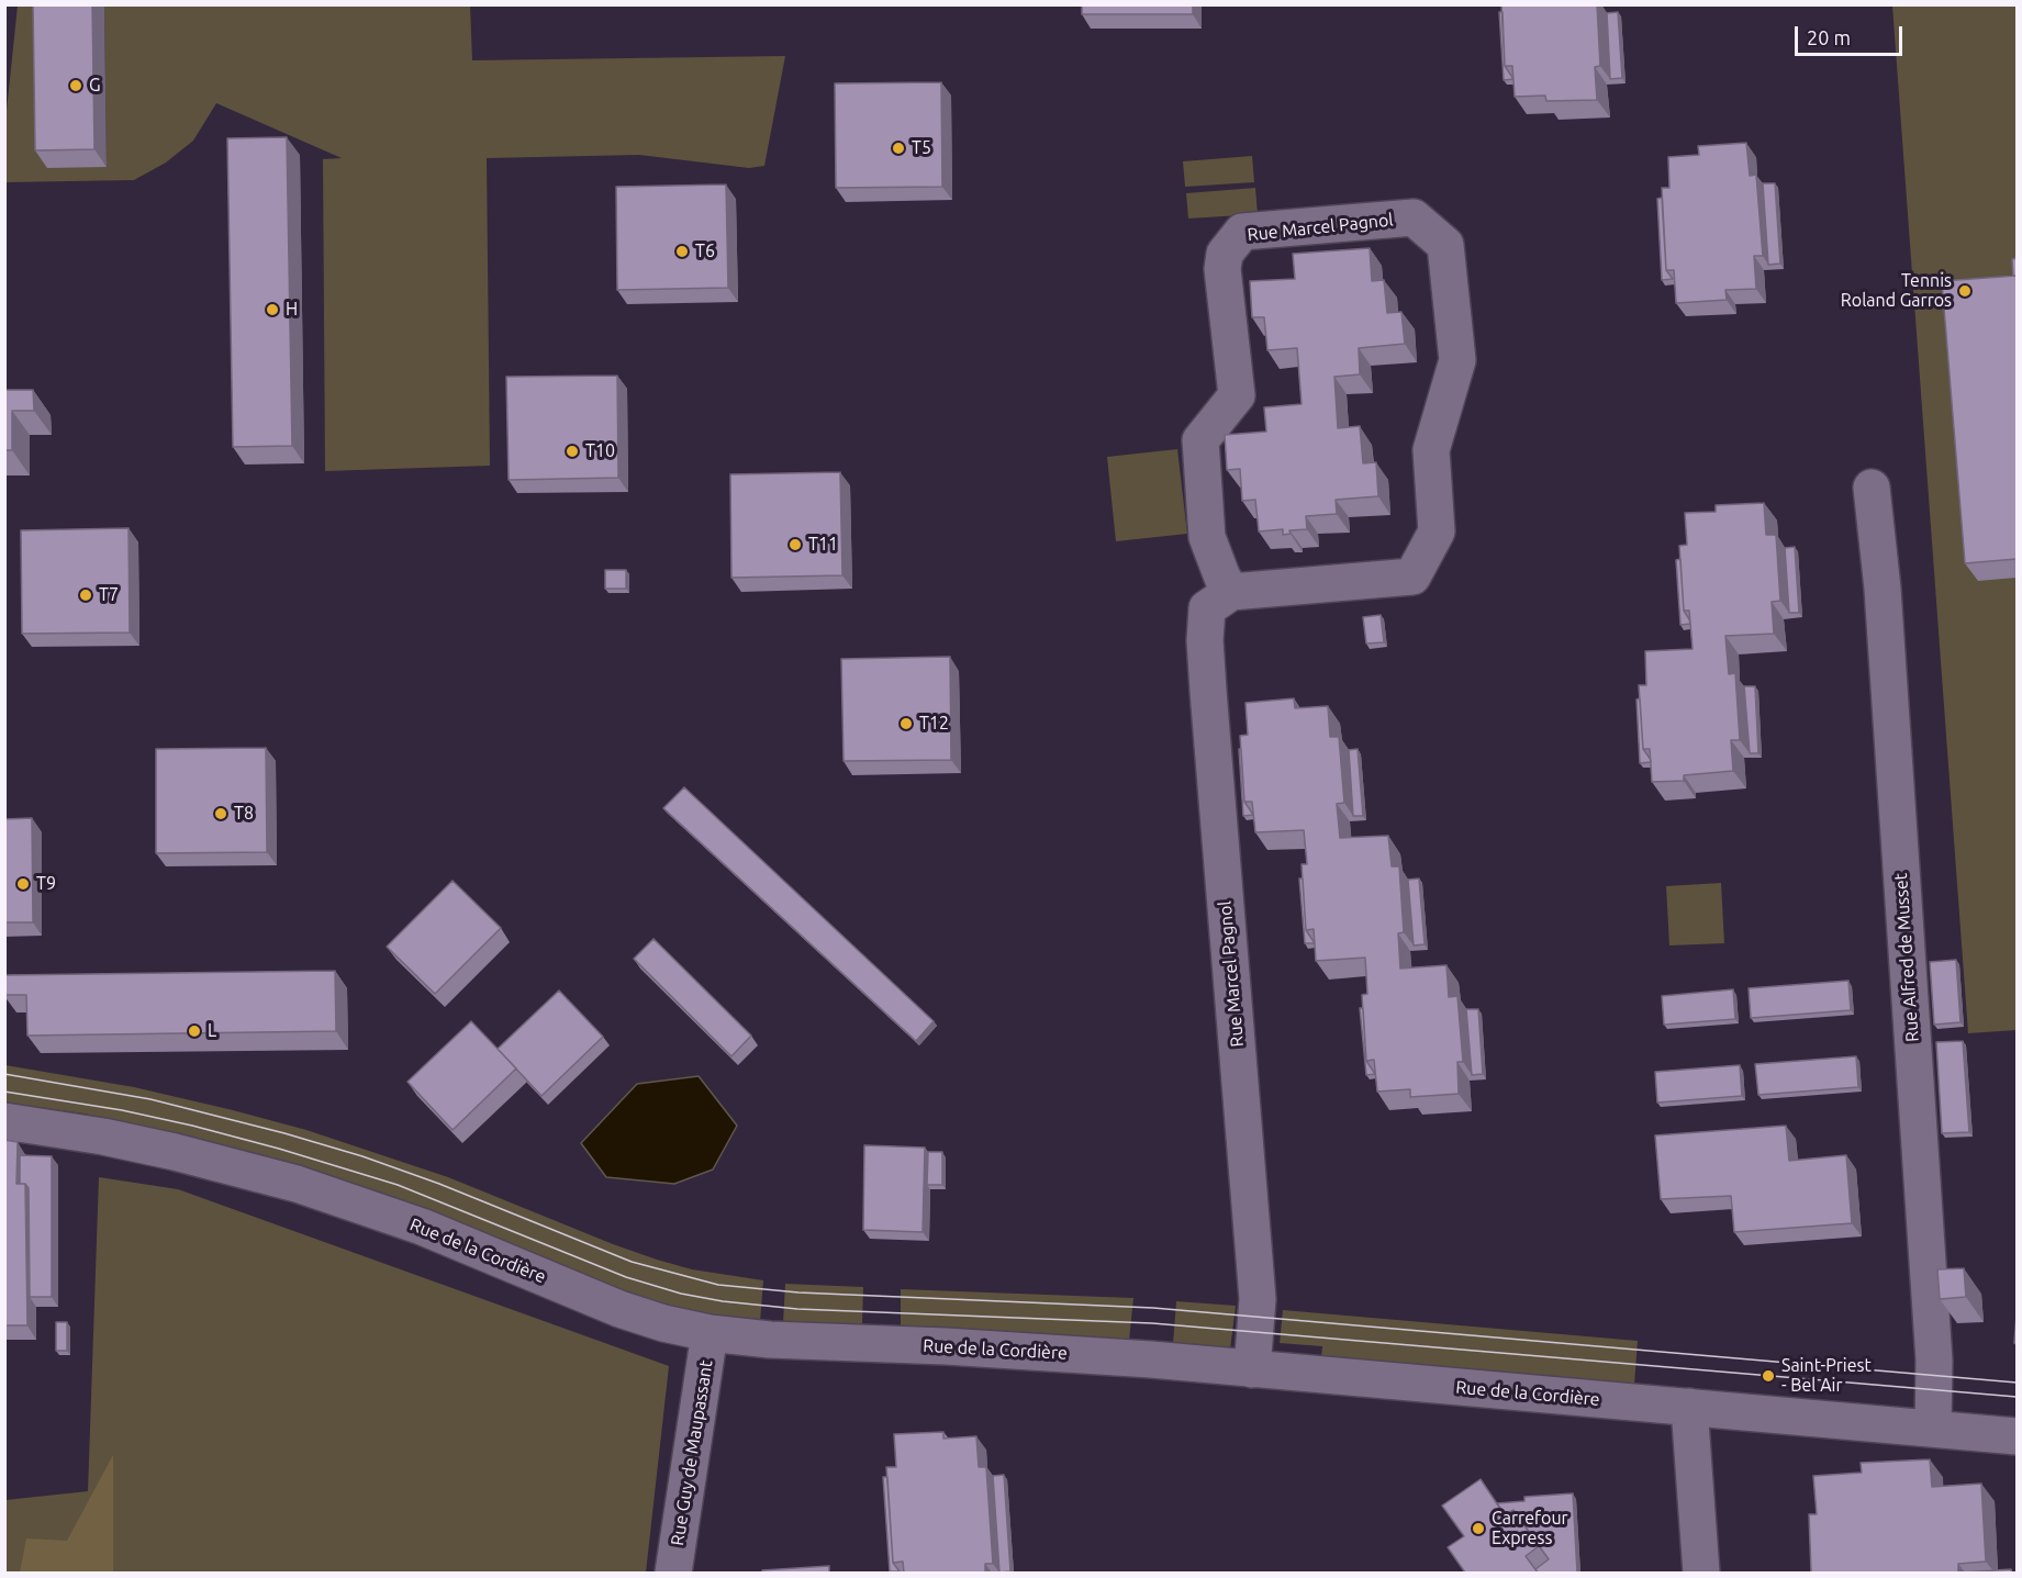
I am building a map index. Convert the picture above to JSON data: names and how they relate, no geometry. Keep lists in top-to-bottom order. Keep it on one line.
{"streets":{"street":["Rue Marcel Pagnol","Rue Alfred de Musset","Rue de la Cordière","Rue Guy de Maupassant"]},"crossings":[["Rue Marcel Pagnol","Rue de la Cordière"],["Rue Alfred de Musset","Rue de la Cordière"],["Rue de la Cordière","Rue Guy de Maupassant"]],"places":["G","T5","T6","Tennis Roland Garros","H","T10","T11","T7","T12","T8","T9","L","Saint-Priest - Bel Air","Carrefour Express"],"scale_bar":"20 m"}
